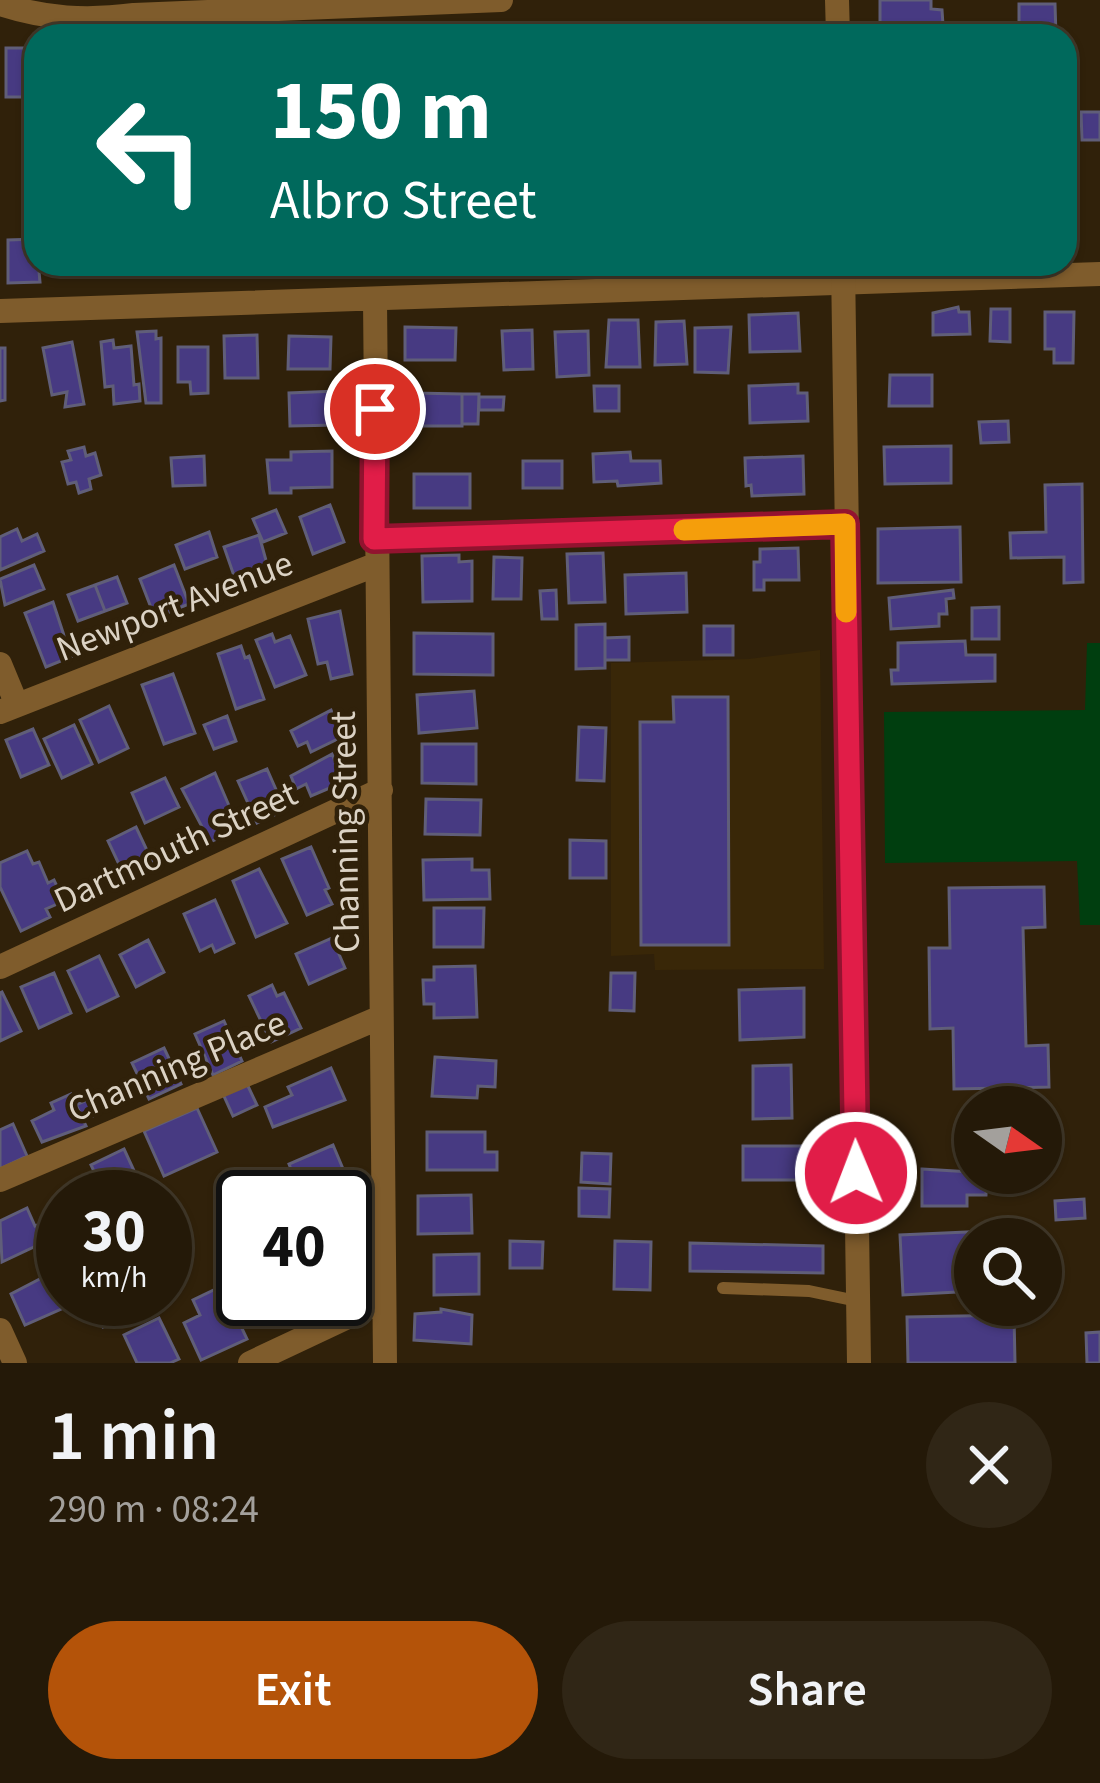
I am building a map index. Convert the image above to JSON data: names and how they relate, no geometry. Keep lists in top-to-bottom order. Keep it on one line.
{"streets":{"street":["Newport Avenue","Channing Street","Dartmouth Street","Channing Place"]},"crossings":[["Newport Avenue","Channing Street"],["Channing Street","Dartmouth Street"],["Channing Street","Channing Place"]],"north":"right","page":{"turn":["150 m","Albro Street"],"speed":"30 km/h","limit":"40","heading":["1 min","290 m · 08:24"],"buttons":["Exit","Share"]}}
